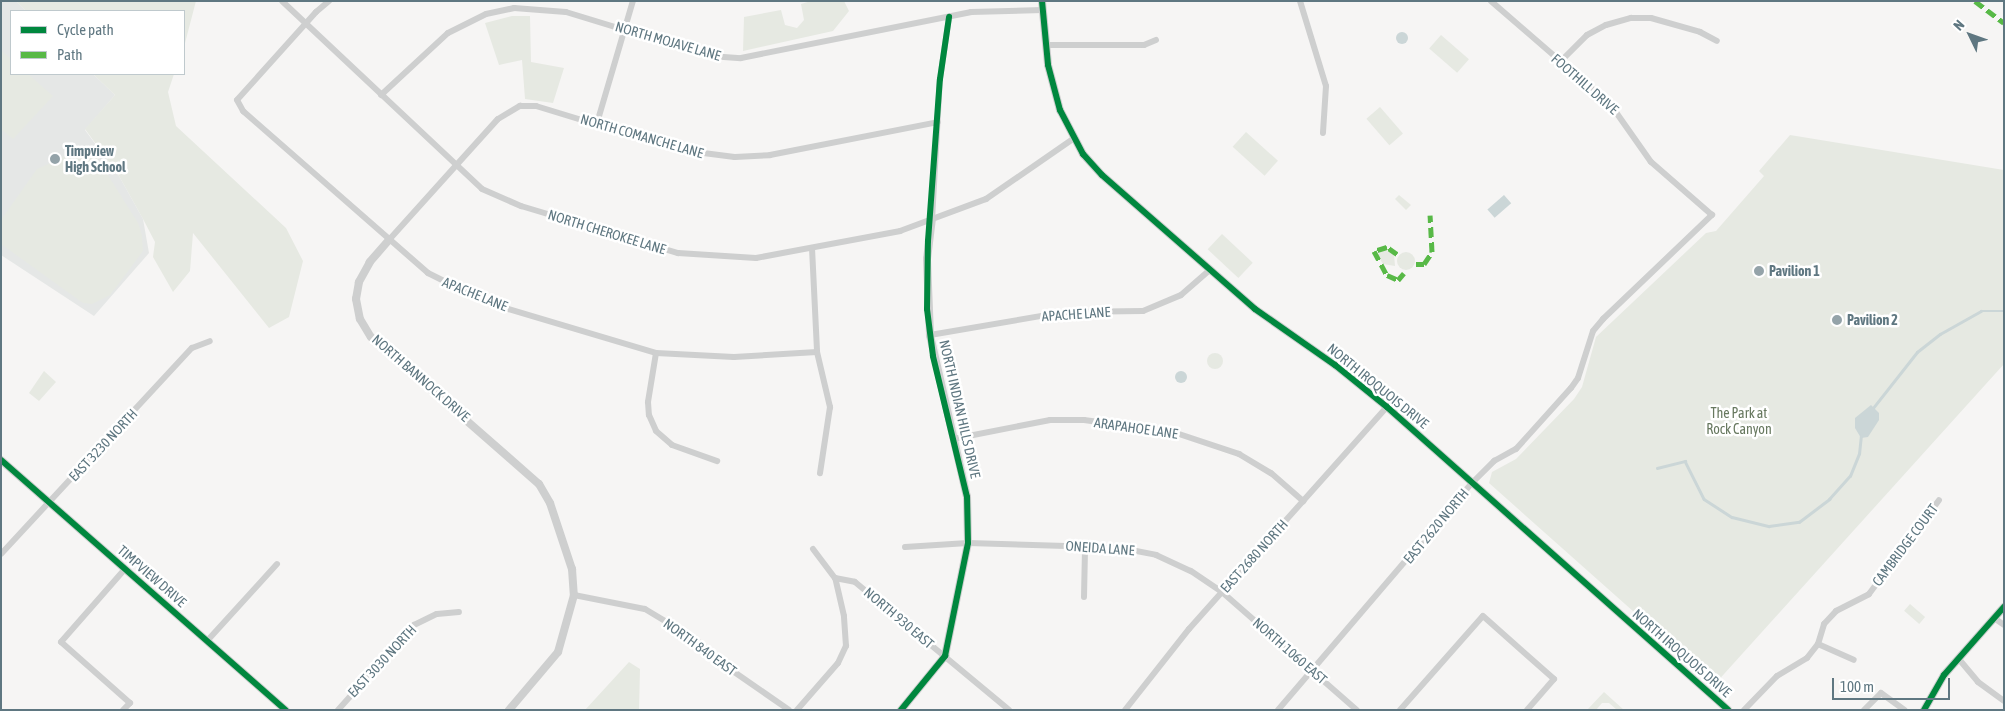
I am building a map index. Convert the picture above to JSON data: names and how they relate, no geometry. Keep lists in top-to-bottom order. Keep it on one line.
{"streets":{"street":["NORTH MOJAVE LANE","FOOTHILL DRIVE","NORTH COMANCHE LANE","NORTH CHEROKEE LANE","APACHE LANE","NORTH BANNOCK DRIVE","NORTH IROQUOIS DRIVE","NORTH INDIAN HILLS DRIVE","ARAPAHOE LANE","EAST 3230 NORTH","EAST 2620 NORTH","CAMBRIDGE COURT","ONEIDA LANE","EAST 2680 NORTH","TIMPVIEW DRIVE","NORTH 930 EAST","NORTH 840 EAST","NORTH 1060 EAST","EAST 3030 NORTH"]},"crossings":[["NORTH MOJAVE LANE","NORTH CHEROKEE LANE"],["NORTH MOJAVE LANE","NORTH IROQUOIS DRIVE"],["NORTH MOJAVE LANE","NORTH INDIAN HILLS DRIVE"],["FOOTHILL DRIVE","EAST 2620 NORTH"],["NORTH COMANCHE LANE","NORTH CHEROKEE LANE"],["NORTH COMANCHE LANE","NORTH BANNOCK DRIVE"],["NORTH COMANCHE LANE","NORTH INDIAN HILLS DRIVE"],["NORTH CHEROKEE LANE","APACHE LANE"],["NORTH CHEROKEE LANE","NORTH BANNOCK DRIVE"],["NORTH CHEROKEE LANE","NORTH IROQUOIS DRIVE"],["NORTH CHEROKEE LANE","NORTH INDIAN HILLS DRIVE"],["APACHE LANE","NORTH BANNOCK DRIVE"],["APACHE LANE","NORTH IROQUOIS DRIVE"],["APACHE LANE","NORTH INDIAN HILLS DRIVE"],["NORTH BANNOCK DRIVE","NORTH 840 EAST"],["NORTH IROQUOIS DRIVE","EAST 2620 NORTH"],["NORTH IROQUOIS DRIVE","EAST 2680 NORTH"],["NORTH INDIAN HILLS DRIVE","ARAPAHOE LANE"],["NORTH INDIAN HILLS DRIVE","ONEIDA LANE"],["NORTH INDIAN HILLS DRIVE","NORTH 930 EAST"],["ARAPAHOE LANE","EAST 2680 NORTH"],["EAST 3230 NORTH","TIMPVIEW DRIVE"],["EAST 2620 NORTH","NORTH 1060 EAST"],["ONEIDA LANE","EAST 2680 NORTH"],["ONEIDA LANE","NORTH 1060 EAST"],["EAST 2680 NORTH","NORTH 1060 EAST"]],"parks":["The Park at Rock Canyon"],"places":["Timpview High School","Pavilion 1","Pavilion 2"],"legend":["Cycle path","Path"],"scale_bar":"100 m","north":"top left"}
